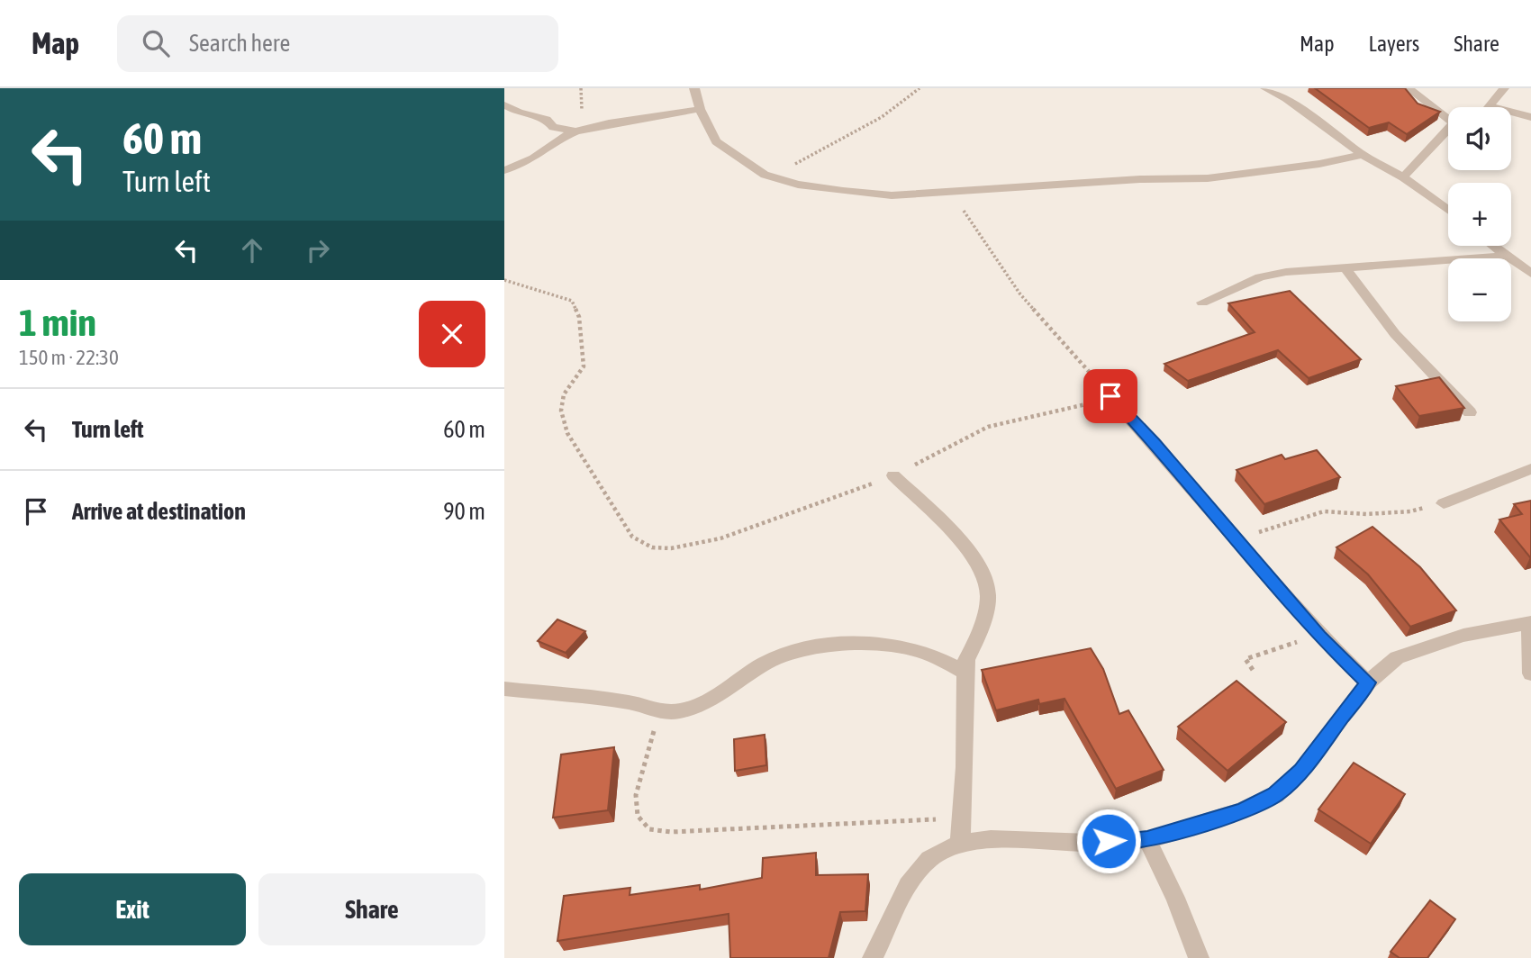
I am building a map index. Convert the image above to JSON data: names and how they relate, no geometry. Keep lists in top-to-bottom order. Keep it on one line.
{"page":{"header":"Map","search":"Search here","nav":["Map","Layers","Share"],"turn":["60 m","Turn left"],"map_buttons":["+","−"],"heading":["1 min","150 m · 22:30"],"list":[{"name":"Turn left","value":"60 m"},{"name":"Arrive at destination","value":"90 m"}],"buttons":["Exit","Share"]}}
